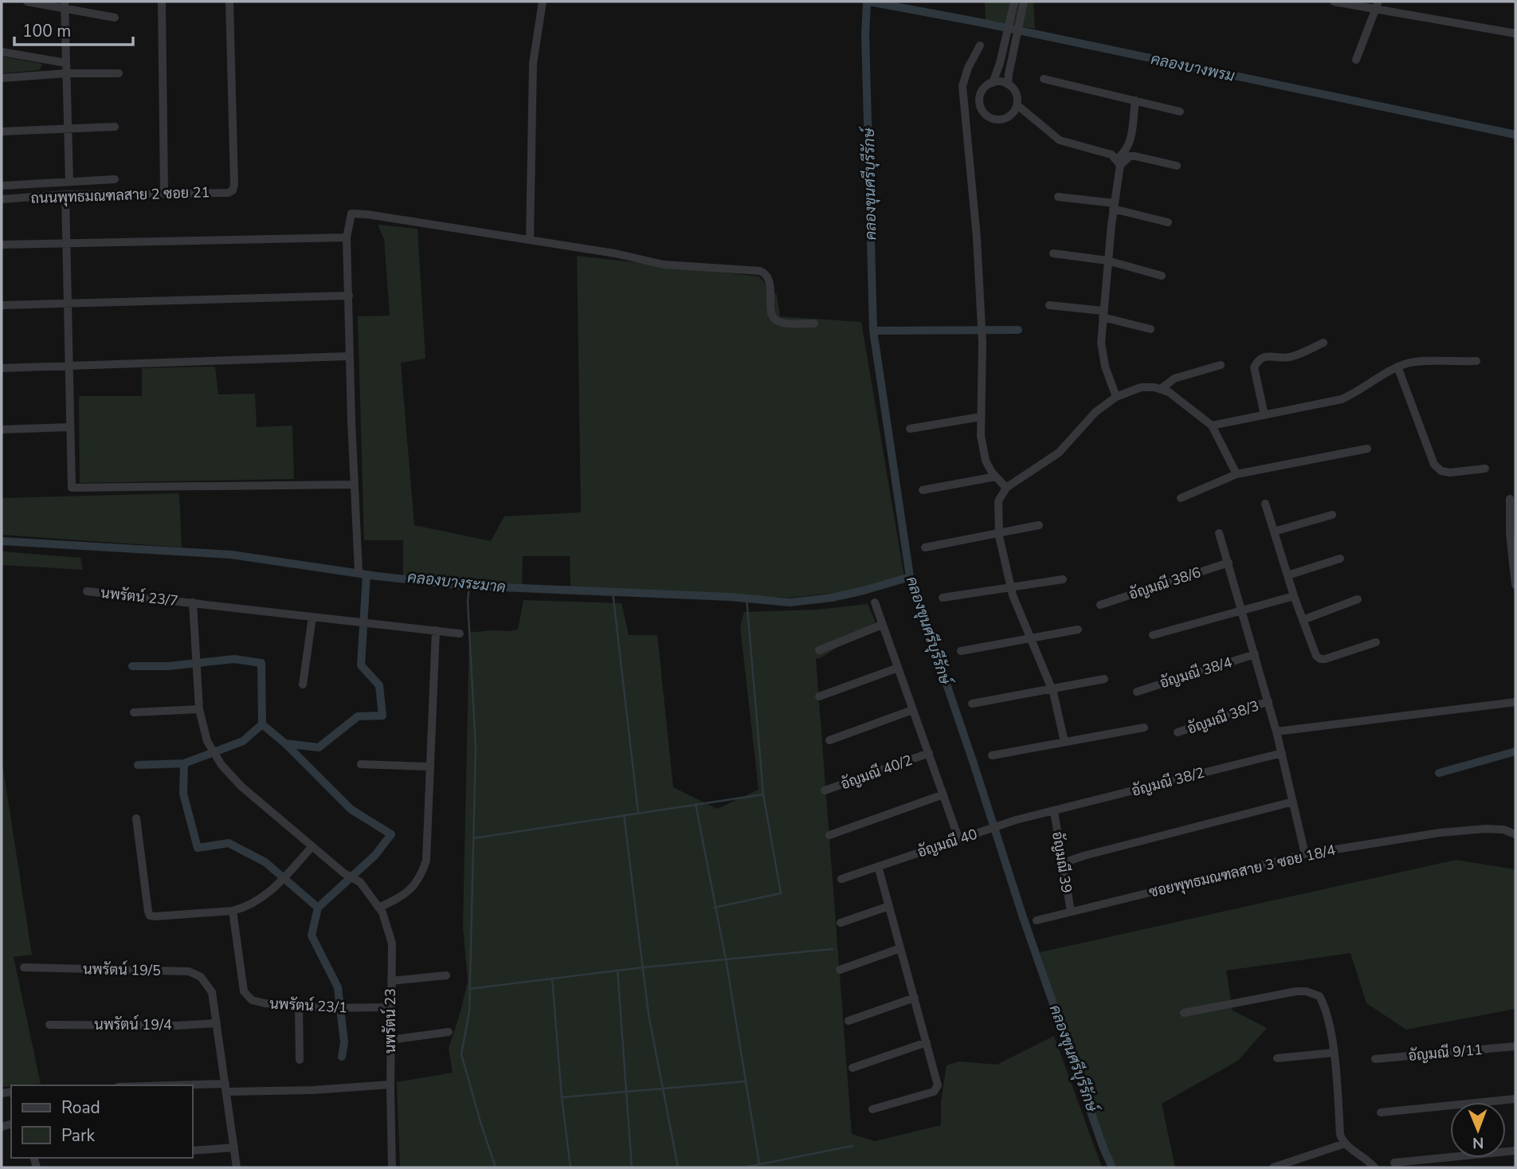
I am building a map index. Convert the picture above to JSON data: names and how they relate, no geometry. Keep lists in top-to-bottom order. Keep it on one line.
{"streets":{"street":["ถนนพุทธมณฑลสาย 2 ซอย 21","อัญมณี 38/6","นพรัตน์ 23/7","อัญมณี 38/4","อัญมณี 38/3","อัญมณี 40/2","อัญมณี 38/2","อัญมณี 40","อัญมณี 39","ซอยพุทธมณฑลสาย 3 ซอย 18/4","นพรัตน์ 19/5","นพรัตน์ 23/1","นพรัตน์ 23","นพรัตน์ 19/4","อัญมณี 9/11"]},"crossings":[["อัญมณี 38/2","อัญมณี 40"],["อัญมณี 38/2","อัญมณี 39"],["อัญมณี 40","อัญมณี 39"],["อัญมณี 39","ซอยพุทธมณฑลสาย 3 ซอย 18/4"],["นพรัตน์ 19/5","นพรัตน์ 19/4"],["นพรัตน์ 23/1","นพรัตน์ 23"]],"water":["คลองบางพรม","คลองขุนศรีบุรีรักษ์","คลองบางระมาด"],"legend":["Road","Park"],"scale_bar":"100 m","north":"bottom"}
